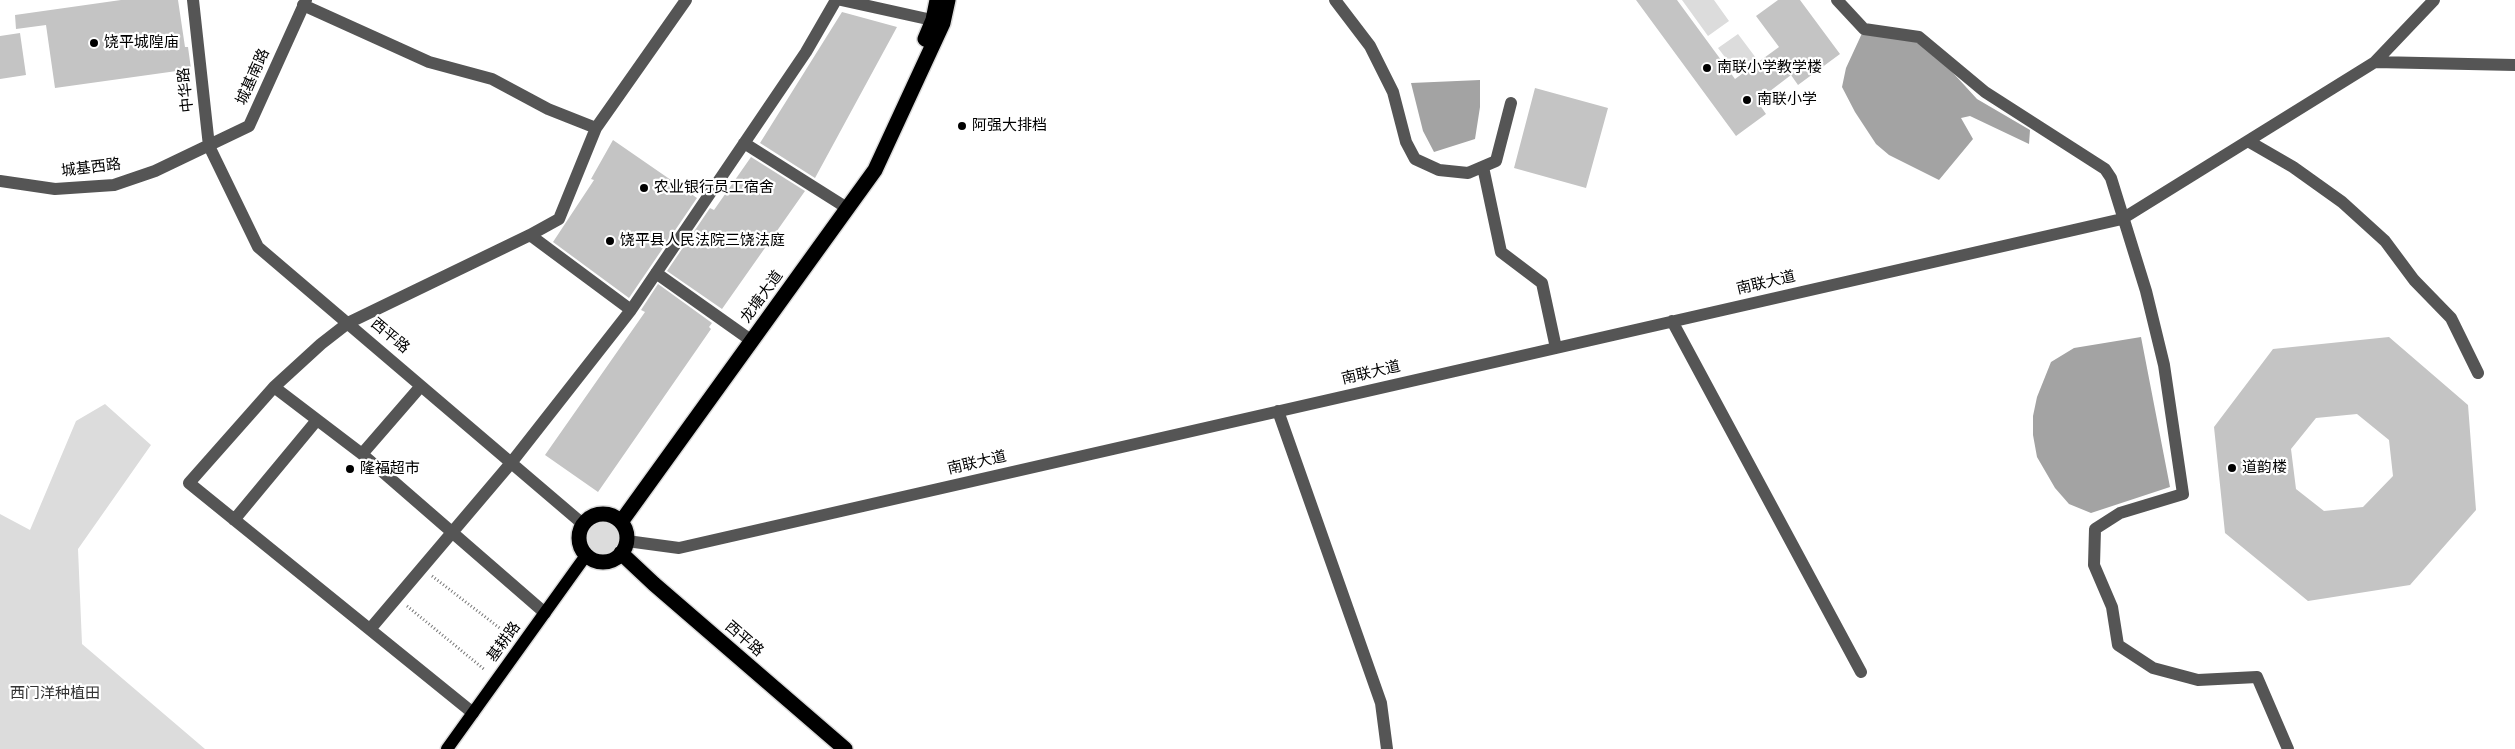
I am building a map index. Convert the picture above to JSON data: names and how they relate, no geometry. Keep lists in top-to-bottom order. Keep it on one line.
{"streets":{"highway":["龙塘大道","西平路"],"main road":["基耕路"],"street":["城基南路","中华路","城基西路","南联大道"]},"crossings":[["城基南路","中华路"],["城基南路","城基西路"],["城基南路","西平路"],["中华路","城基西路"],["中华路","西平路"],["城基西路","西平路"],["南联大道","龙塘大道"],["南联大道","西平路"],["南联大道","基耕路"],["龙塘大道","西平路"],["龙塘大道","基耕路"],["西平路","基耕路"]],"parks":["西门洋种植田"],"places":["饶平城隍庙","南联小学教学楼","南联小学","阿强大排档","农业银行员工宿舍","饶平县人民法院三饶法庭","道韵楼","隆福超市"]}
